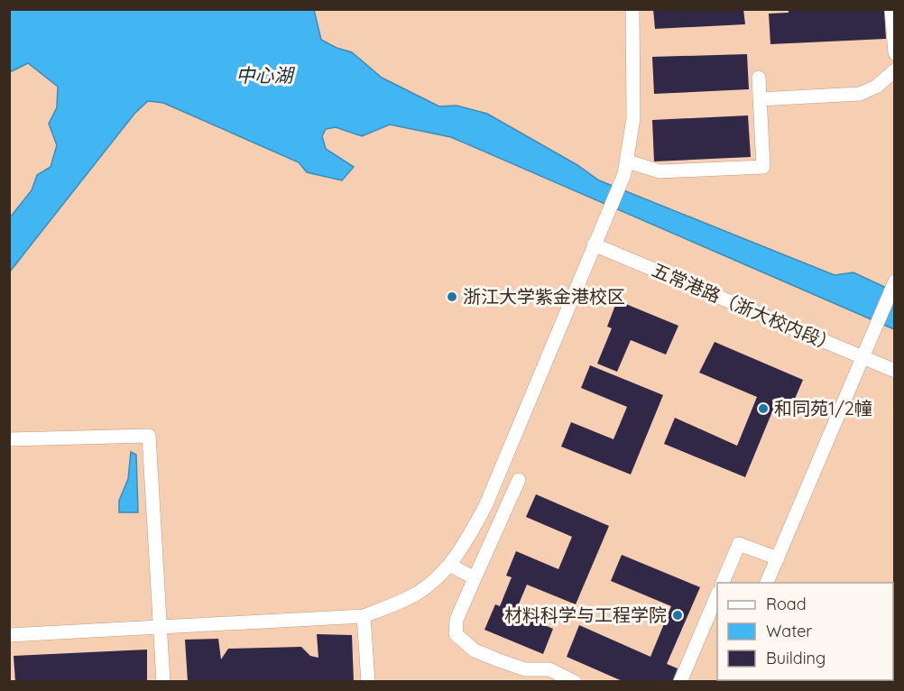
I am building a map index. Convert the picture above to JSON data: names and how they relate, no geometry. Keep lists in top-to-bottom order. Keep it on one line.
{"streets":{"street":["五常港路（浙大校内段）"]},"water":["中心湖"],"places":["浙江大学紫金港校区","和同苑1/2幢","材料科学与工程学院"],"legend":["Road","Water","Building"]}
